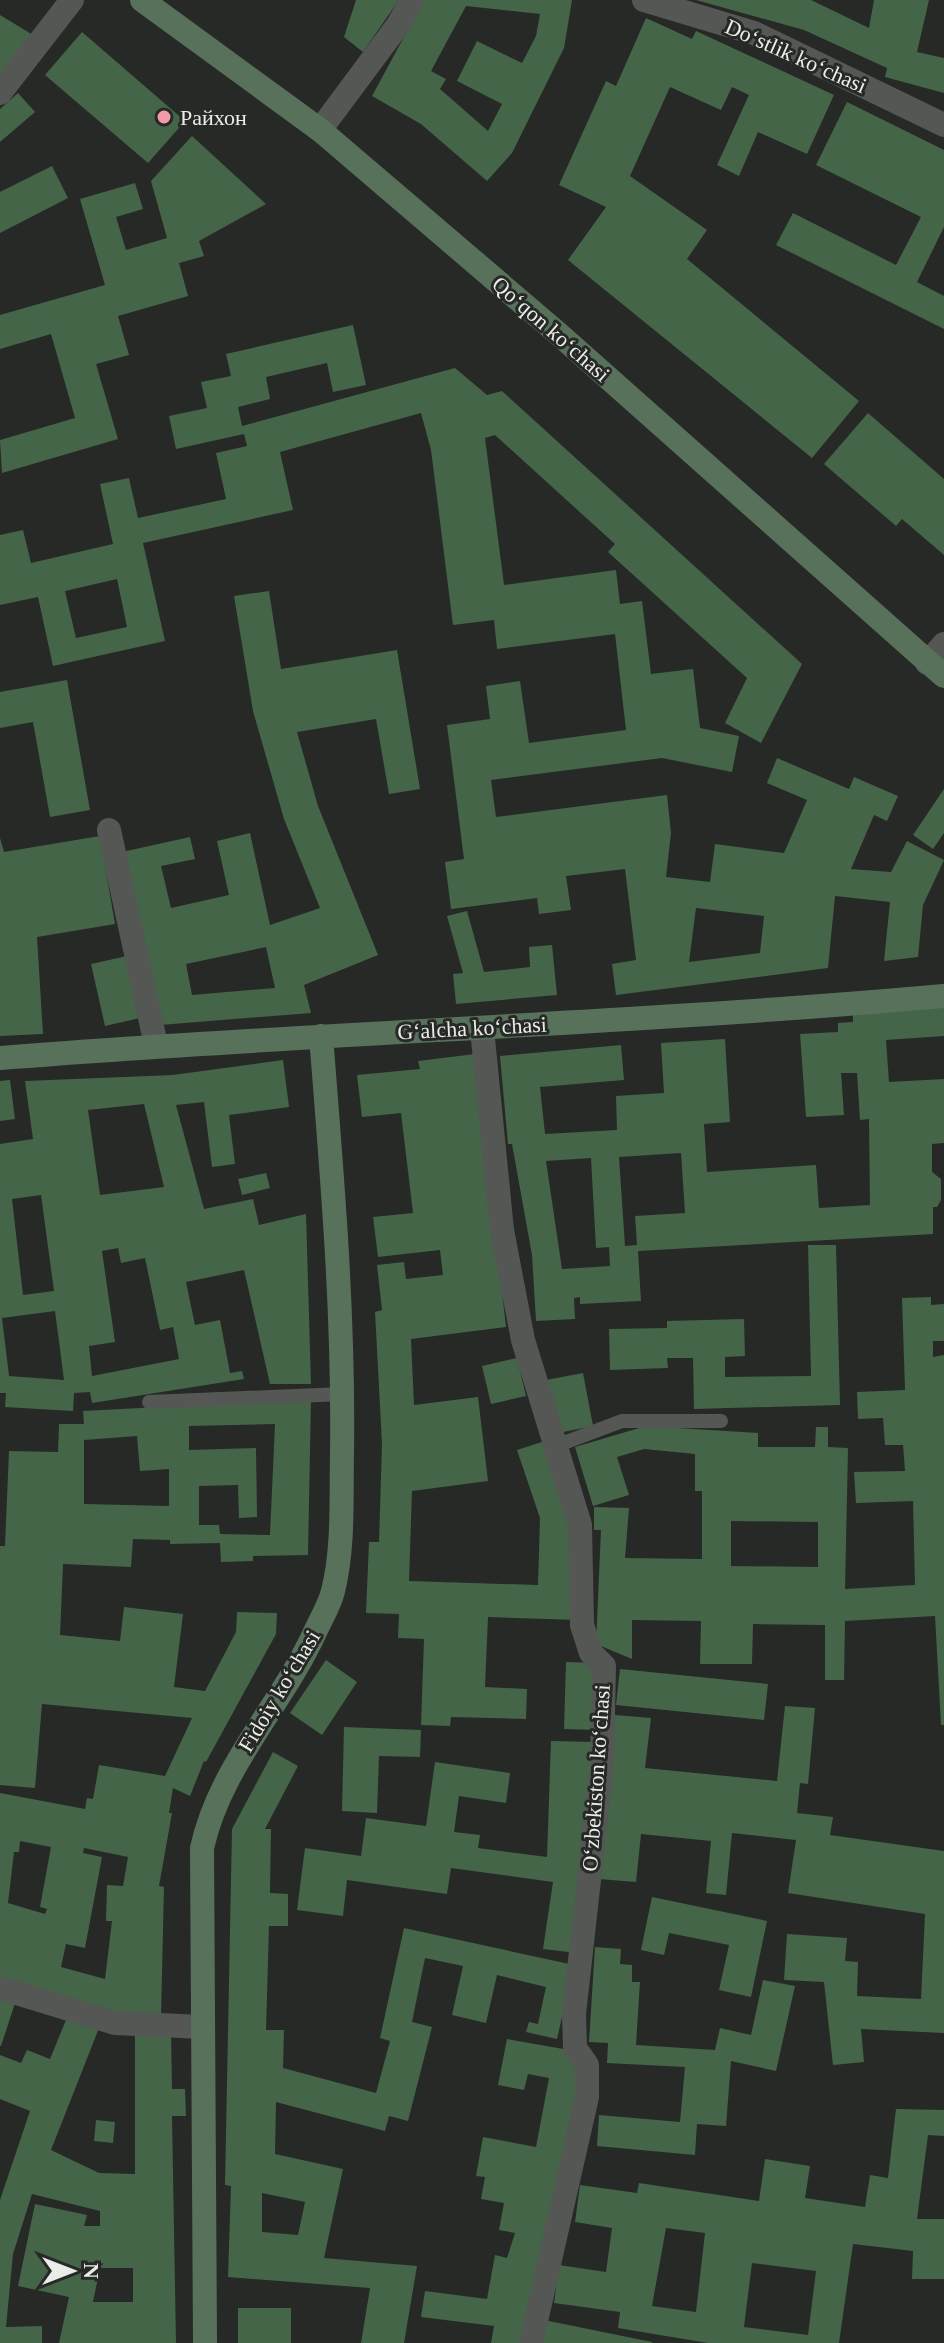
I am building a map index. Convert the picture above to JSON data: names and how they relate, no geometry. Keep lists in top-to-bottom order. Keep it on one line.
{"streets":{"street":["Doʻstlik koʻchasi","Qoʻqon koʻchasi","Gʻalcha koʻchasi","Fidoiy koʻchasi","Oʻzbekiston koʻchasi"]},"crossings":[["Gʻalcha koʻchasi","Fidoiy koʻchasi"],["Gʻalcha koʻchasi","Oʻzbekiston koʻchasi"]],"places":["Райхон"],"north":"right"}
